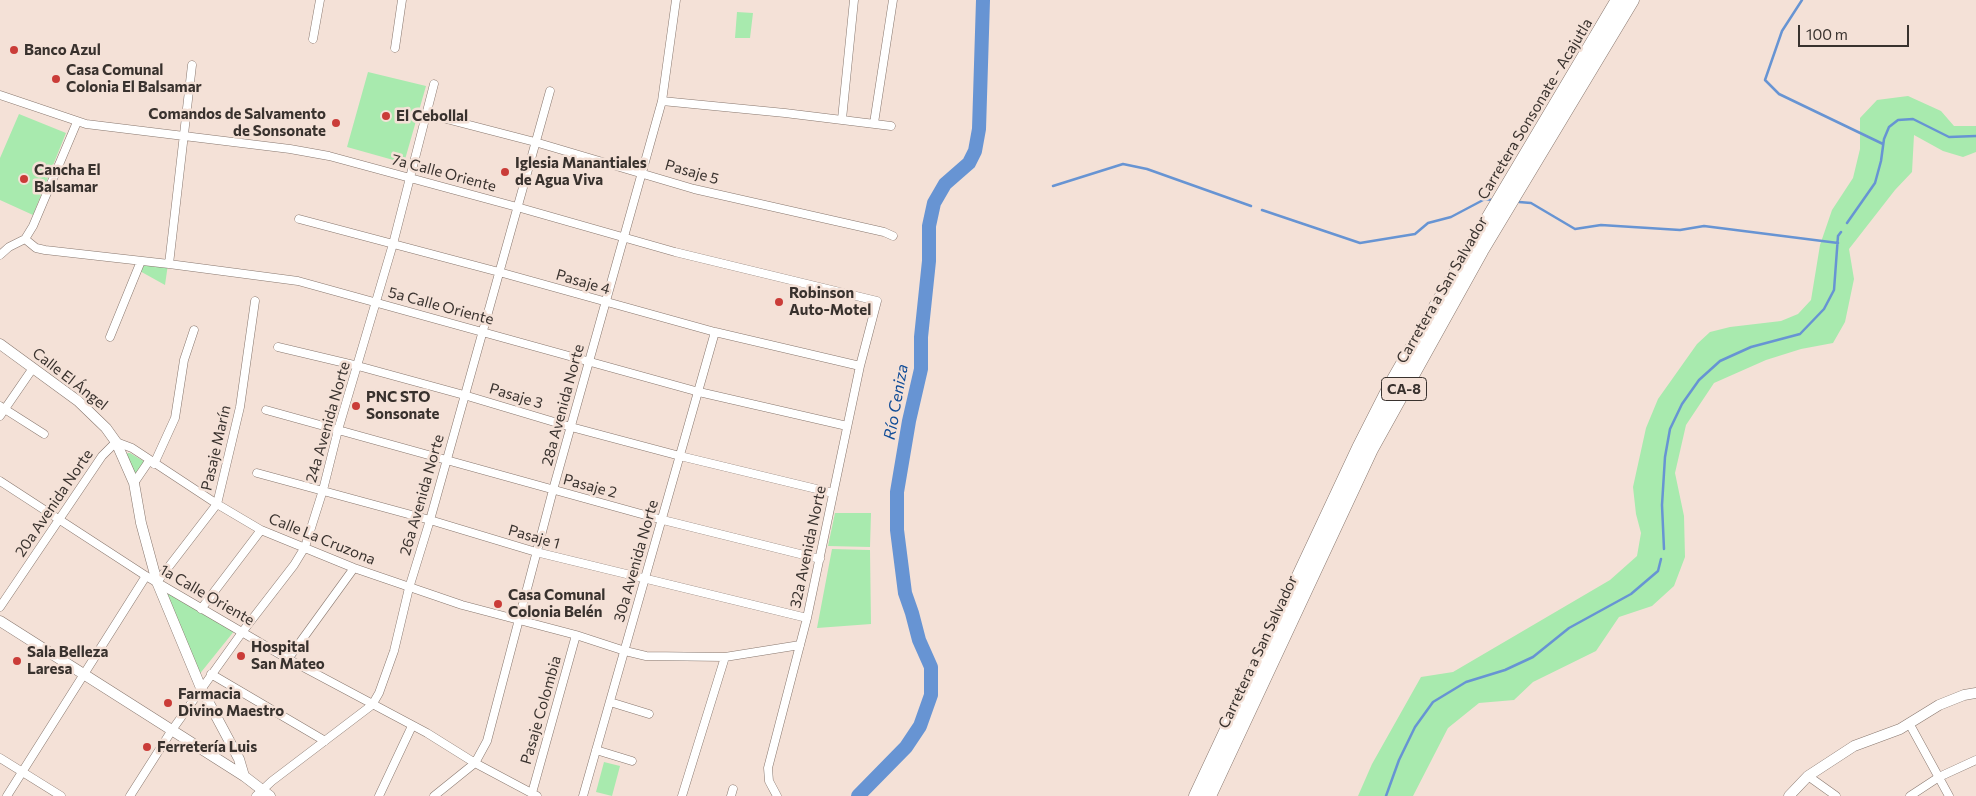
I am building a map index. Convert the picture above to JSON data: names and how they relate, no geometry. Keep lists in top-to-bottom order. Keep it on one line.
{"streets":{"highway":["Carretera Sonsonate - Acajutla","Carretera a San Salvador","CA-8"],"street":["Pasaje 5","7a Calle Oriente","Pasaje 4","5a Calle Oriente","Calle El Ángel","Pasaje 3","28a Avenida Norte","24a Avenida Norte","Pasaje Marín","Pasaje 2","26a Avenida Norte","20a Avenida Norte","Pasaje 1","Calle La Cruzona","32a Avenida Norte","30a Avenida Norte","1a Calle Oriente","Pasaje Colombia"]},"crossings":[["Pasaje 5","28a Avenida Norte"],["Pasaje 5","24a Avenida Norte"],["Pasaje 5","26a Avenida Norte"],["7a Calle Oriente","28a Avenida Norte"],["7a Calle Oriente","24a Avenida Norte"],["7a Calle Oriente","26a Avenida Norte"],["7a Calle Oriente","32a Avenida Norte"],["Pasaje 4","28a Avenida Norte"],["Pasaje 4","24a Avenida Norte"],["Pasaje 4","26a Avenida Norte"],["Pasaje 4","32a Avenida Norte"],["Pasaje 4","30a Avenida Norte"],["5a Calle Oriente","28a Avenida Norte"],["5a Calle Oriente","24a Avenida Norte"],["5a Calle Oriente","26a Avenida Norte"],["5a Calle Oriente","32a Avenida Norte"],["5a Calle Oriente","30a Avenida Norte"],["Calle El Ángel","24a Avenida Norte"],["Calle El Ángel","Pasaje Marín"],["Calle El Ángel","20a Avenida Norte"],["Calle El Ángel","Calle La Cruzona"],["Calle El Ángel","1a Calle Oriente"],["Pasaje 3","28a Avenida Norte"],["Pasaje 3","24a Avenida Norte"],["Pasaje 3","26a Avenida Norte"],["Pasaje 3","32a Avenida Norte"],["Pasaje 3","30a Avenida Norte"],["28a Avenida Norte","Pasaje 2"],["28a Avenida Norte","Pasaje 1"],["28a Avenida Norte","Calle La Cruzona"],["28a Avenida Norte","1a Calle Oriente"],["24a Avenida Norte","Pasaje 2"],["24a Avenida Norte","Pasaje 1"],["24a Avenida Norte","Calle La Cruzona"],["24a Avenida Norte","1a Calle Oriente"],["Pasaje Marín","Calle La Cruzona"],["Pasaje Marín","1a Calle Oriente"],["Pasaje 2","26a Avenida Norte"],["Pasaje 2","32a Avenida Norte"],["Pasaje 2","30a Avenida Norte"],["26a Avenida Norte","Pasaje 1"],["26a Avenida Norte","Calle La Cruzona"],["26a Avenida Norte","1a Calle Oriente"],["20a Avenida Norte","Calle La Cruzona"],["20a Avenida Norte","1a Calle Oriente"],["Pasaje 1","32a Avenida Norte"],["Pasaje 1","30a Avenida Norte"],["Calle La Cruzona","32a Avenida Norte"],["Calle La Cruzona","30a Avenida Norte"],["Calle La Cruzona","Pasaje Colombia"],["1a Calle Oriente","Pasaje Colombia"]],"water":["Río Ceniza"],"places":["Banco Azul","Casa Comunal Colonia El Balsamar","El Cebollal","Comandos de Salvamento de Sonsonate","Iglesia Manantiales de Agua Viva","Cancha El Balsamar","Robinson Auto-Motel","PNC STO Sonsonate","Casa Comunal Colonia Belén","Hospital San Mateo","Sala Belleza Laresa","Farmacia Divino Maestro","Ferretería Luis"],"scale_bar":"100 m"}
